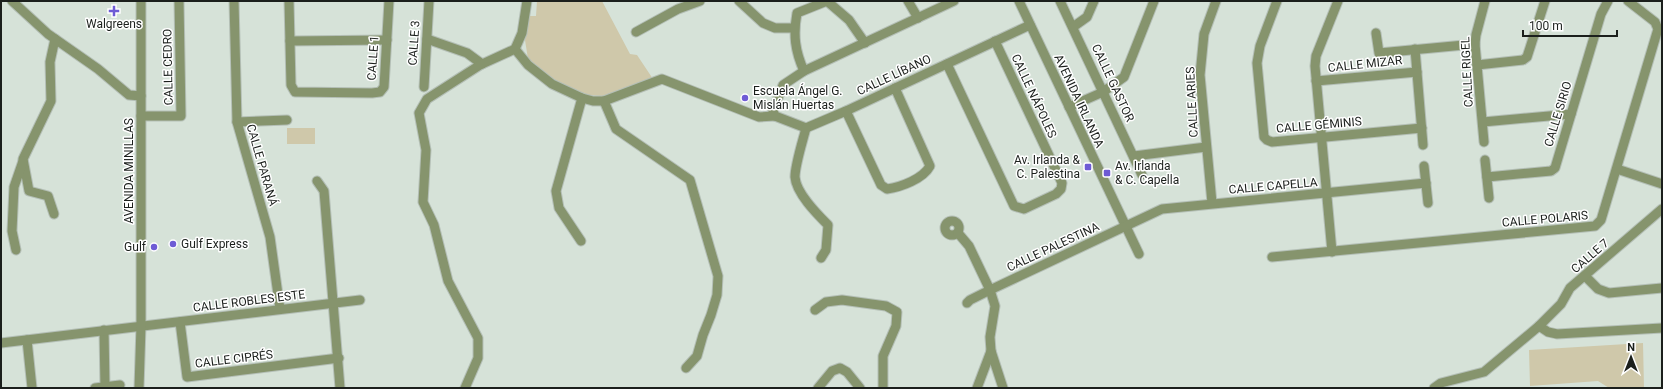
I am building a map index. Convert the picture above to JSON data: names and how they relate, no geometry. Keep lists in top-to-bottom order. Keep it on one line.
{"streets":{"street":["CALLE 3","CALLE 1","CALLE MIZAR","CALLE CEDRO","CALLE RIGEL","CALLE LÍBANO","CALLE GASTOR","CALLE NÁPOLES","AVENIDA IRLANDA","CALLE ARIES","CALLE SIRIO","CALLE GÉMINIS","CALLE PARANÁ","AVENIDA MINILLAS","CALLE CAPELLA","CALLE POLARIS","CALLE PALESTINA","CALLE 7","CALLE ROBLES ESTE","CALLE CIPRÉS"]},"crossings":[["CALLE CEDRO","AVENIDA MINILLAS"],["CALLE LÍBANO","CALLE NÁPOLES"],["CALLE LÍBANO","AVENIDA IRLANDA"],["AVENIDA IRLANDA","CALLE CAPELLA"],["AVENIDA IRLANDA","CALLE PALESTINA"],["CALLE ARIES","CALLE CAPELLA"],["CALLE PARANÁ","CALLE ROBLES ESTE"],["AVENIDA MINILLAS","CALLE ROBLES ESTE"],["CALLE CAPELLA","CALLE PALESTINA"],["CALLE ROBLES ESTE","CALLE CIPRÉS"]],"places":{"health":["Walgreens"],"other":["Escuela Ángel G. Mislán Huertas","Gulf Express","Gulf"],"transit":["Av. Irlanda & C. Palestina","Av. Irlanda & C. Capella"]},"scale_bar":"100 m","north":"top"}
